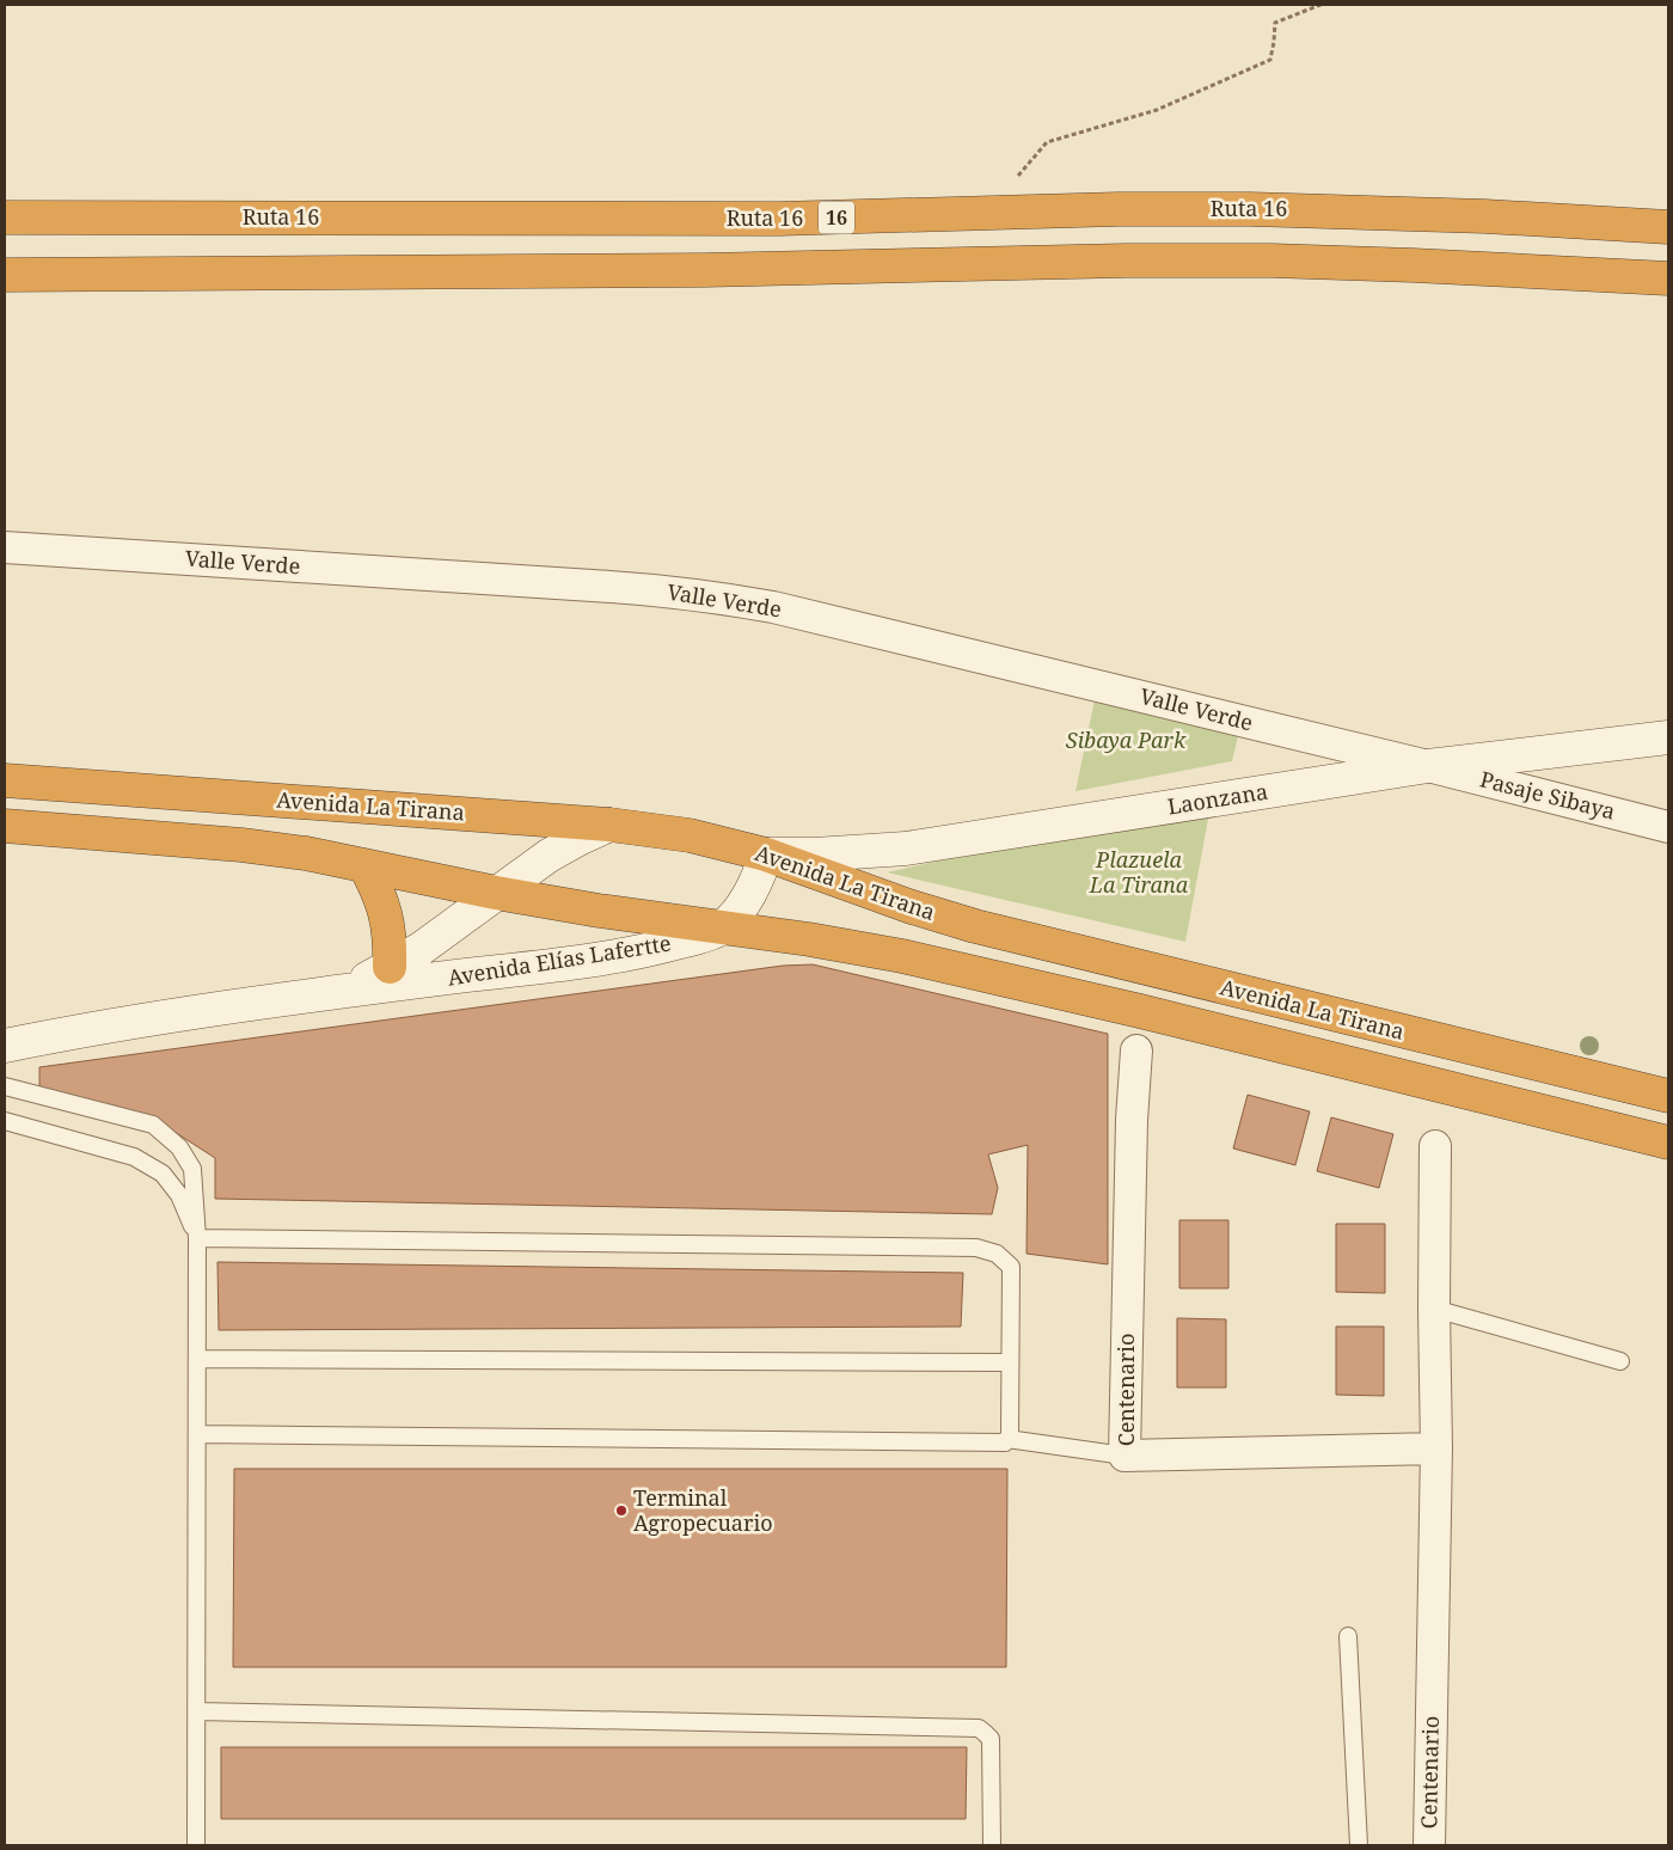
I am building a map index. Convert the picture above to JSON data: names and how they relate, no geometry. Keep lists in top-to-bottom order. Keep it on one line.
{"streets":{"highway":["Ruta 16","16","Avenida La Tirana"],"street":["Valle Verde","Pasaje Sibaya","Laonzana","Avenida Elías Lafertte","Centenario"]},"crossings":[["Valle Verde","Pasaje Sibaya"],["Valle Verde","Laonzana"],["Pasaje Sibaya","Laonzana"],["Laonzana","Avenida La Tirana"],["Avenida La Tirana","Avenida Elías Lafertte"]],"parks":["Sibaya Park","Plazuela La Tirana"],"places":["Terminal Agropecuario"]}
